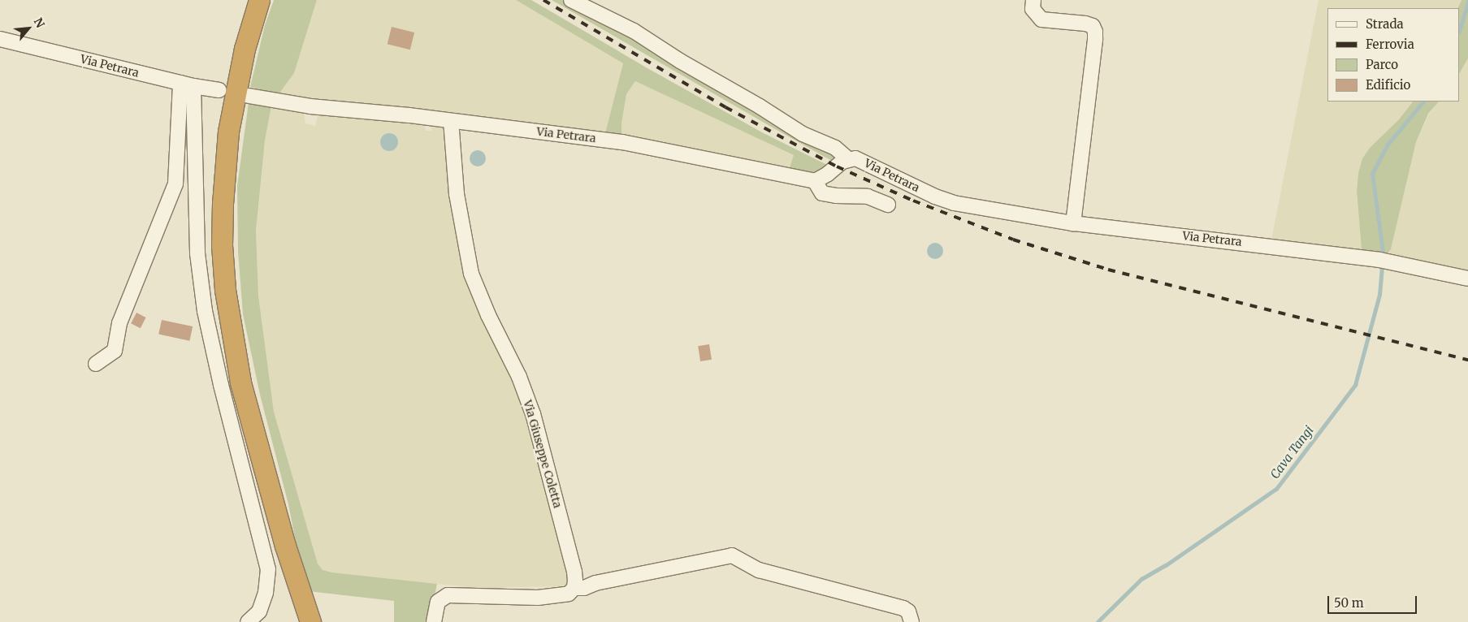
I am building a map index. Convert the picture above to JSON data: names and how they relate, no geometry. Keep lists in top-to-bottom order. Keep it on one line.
{"streets":{"street":["Via Petrara","Via Giuseppe Coletta"]},"crossings":[["Via Petrara","Via Giuseppe Coletta"]],"water":["Cava Tangi"],"legend":["Strada","Ferrovia","Parco","Edificio"],"scale_bar":"50 m","north":"top right"}
